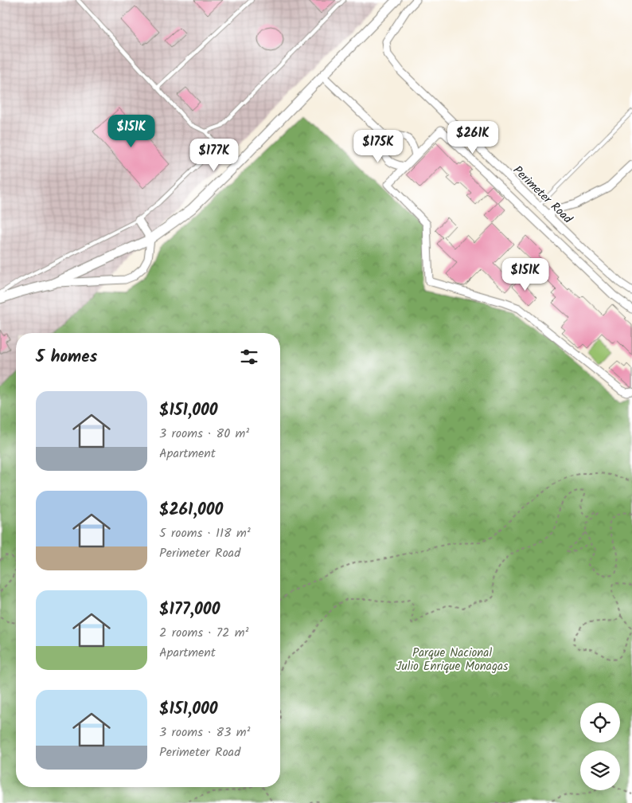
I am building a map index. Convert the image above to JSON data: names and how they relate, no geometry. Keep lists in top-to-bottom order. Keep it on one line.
{"streets":{"street":["Perimeter Road"]},"parks":["Parque Nacional Julio Enrique Monagas"],"page":{"price":["$151K","$261K","$175K","$177K","$151K"],"heading":"5 homes","list":[{"name":"$151,000","note":"3 rooms · 80 m² · Apartment"},{"name":"$261,000","note":"5 rooms · 118 m² · Perimeter Road"},{"name":"$177,000","note":"2 rooms · 72 m² · Apartment"},{"name":"$151,000","note":"3 rooms · 83 m² · Perimeter Road"}]}}
